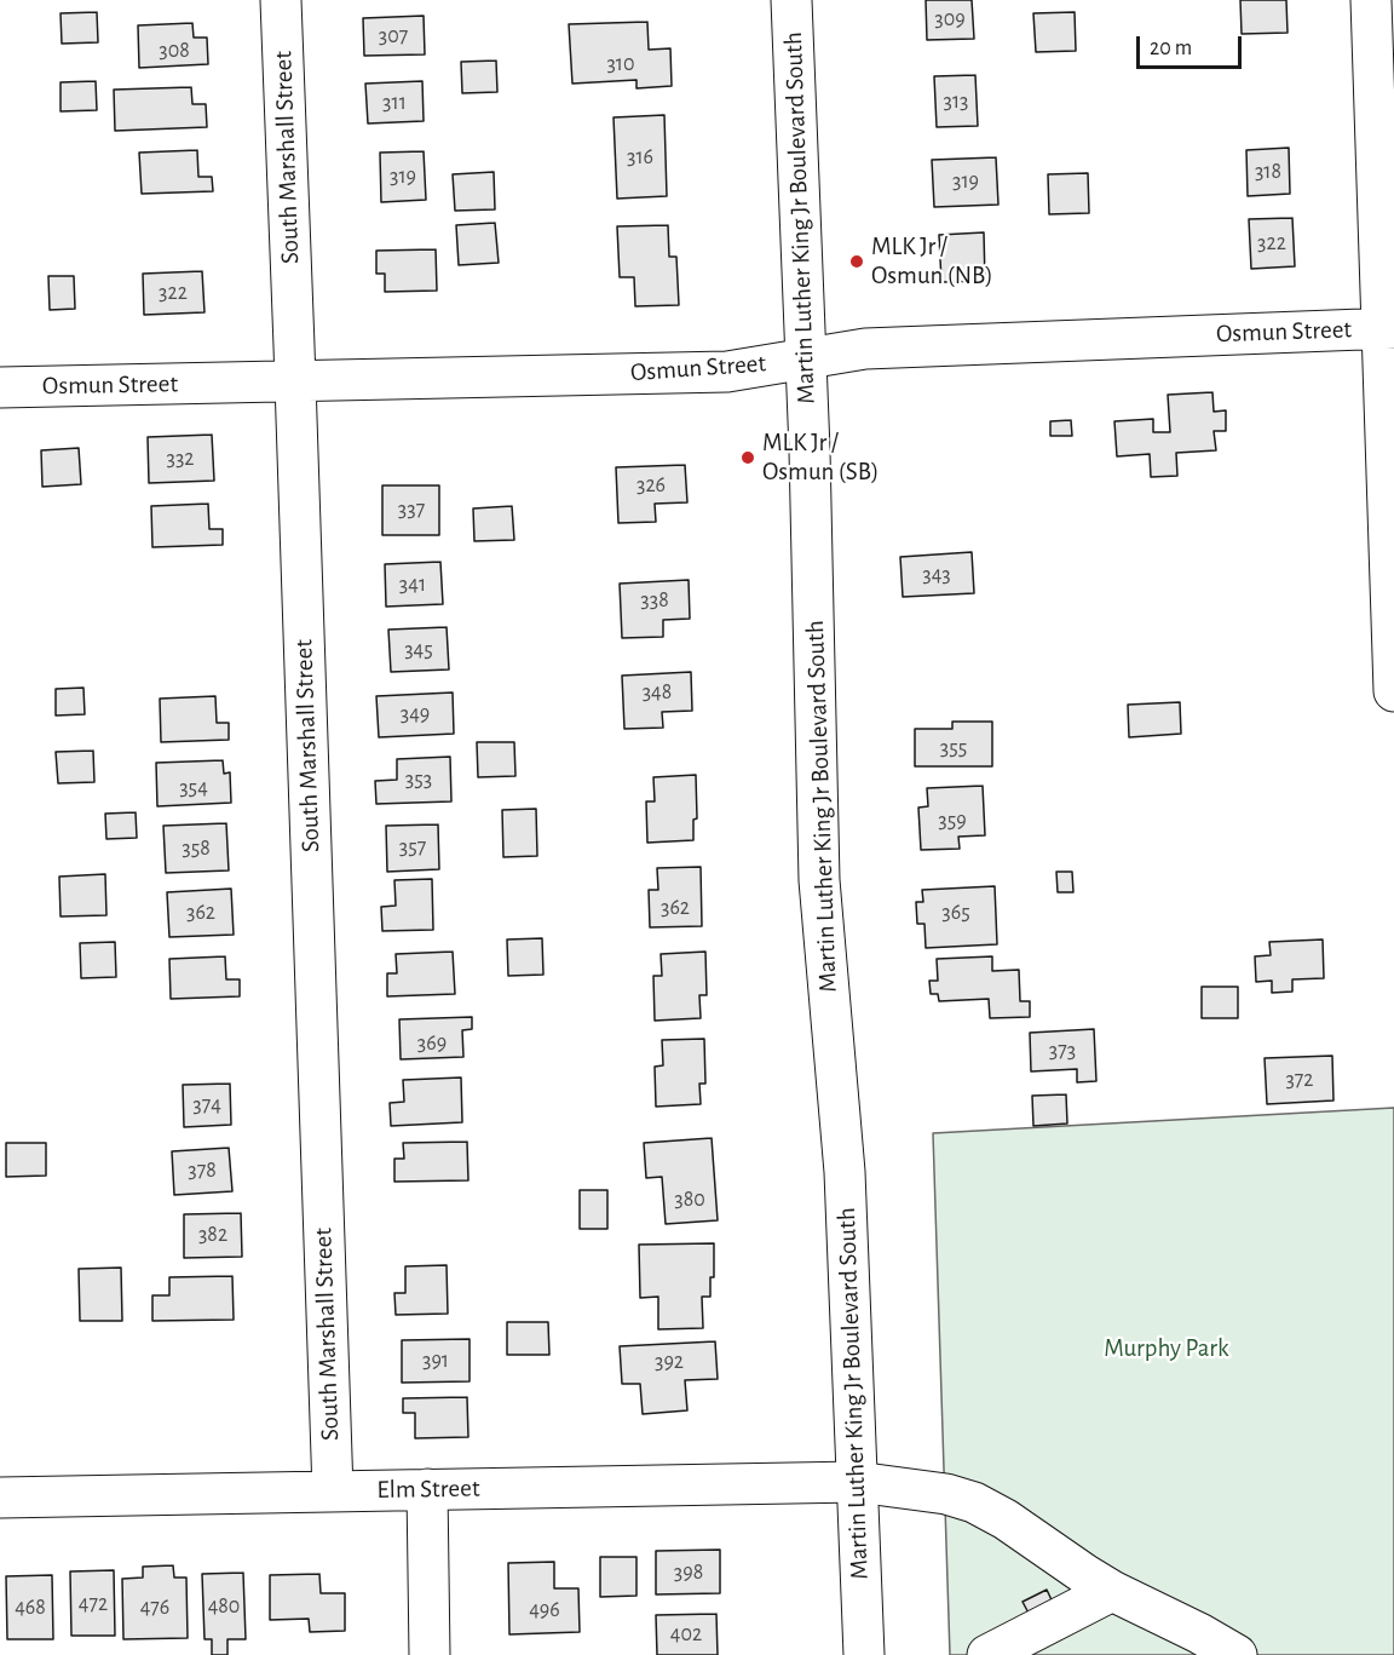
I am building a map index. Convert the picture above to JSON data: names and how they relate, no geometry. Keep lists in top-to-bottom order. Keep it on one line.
{"streets":{"street":["South Marshall Street","Martin Luther King Jr Boulevard South","Osmun Street","Elm Street"]},"crossings":[["South Marshall Street","Osmun Street"],["South Marshall Street","Elm Street"],["Martin Luther King Jr Boulevard South","Osmun Street"],["Martin Luther King Jr Boulevard South","Elm Street"]],"parks":["Murphy Park"],"places":["MLK Jr / Osmun (NB)","MLK Jr / Osmun (SB)"],"house_numbers":["309","307","308","310","313","311","316","318","319","319","322","322","332","326","337","343","341","338","345","348","349","355","353","354","359","357","358","362","362","365","369","373","372","374","378","380","382","391","392","398","472","480","468","476","496","402"],"scale_bar":"20 m"}
